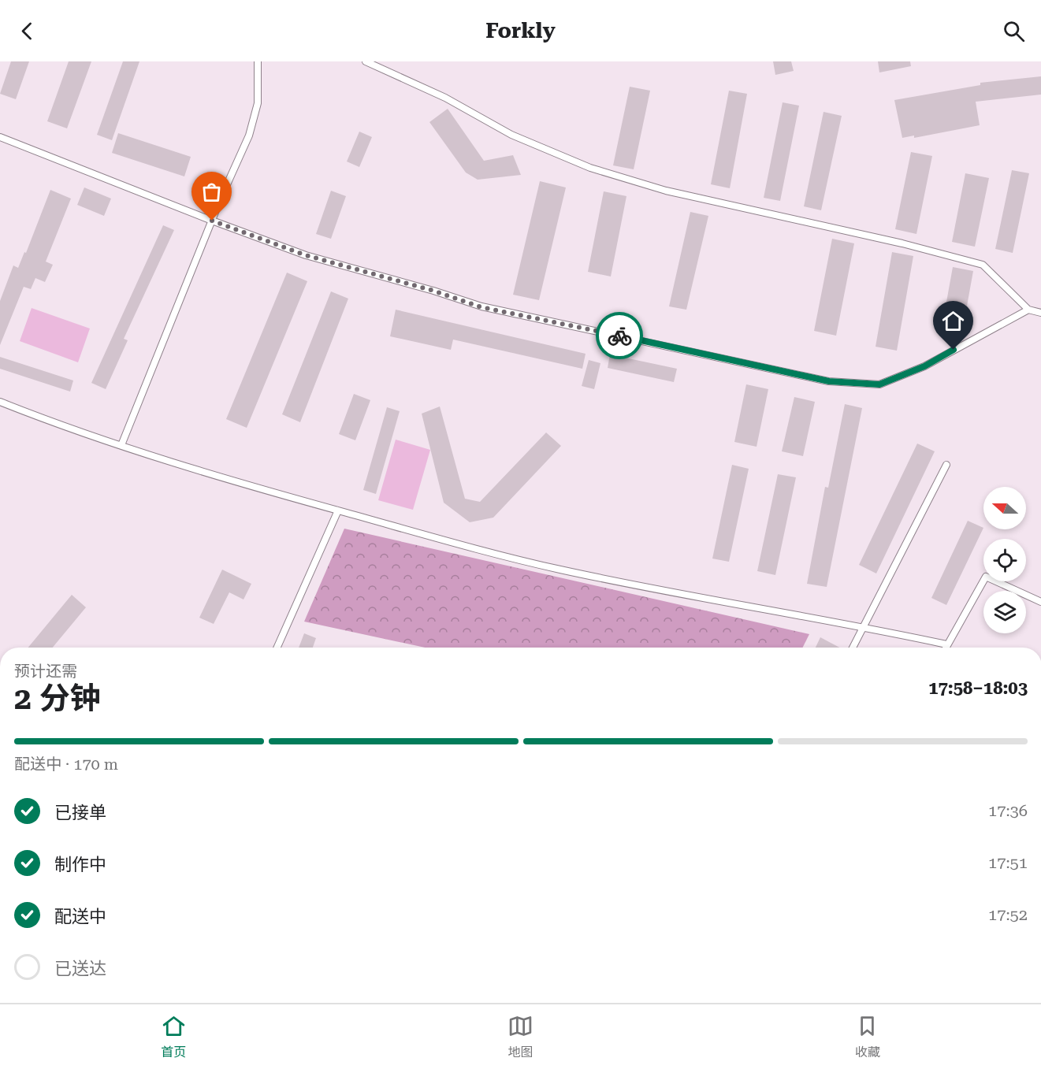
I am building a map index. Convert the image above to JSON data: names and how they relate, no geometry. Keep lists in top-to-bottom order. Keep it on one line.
{"north":"left","page":{"header":"Forkly","heading":["2 分钟","预计还需","17:58–18:03"],"bar":"配送中 · 170 m","list":[["已接单","17:36"],["制作中","17:51"],["配送中","17:52"],"已送达"],"tabs":["首页","地图","收藏"]}}
